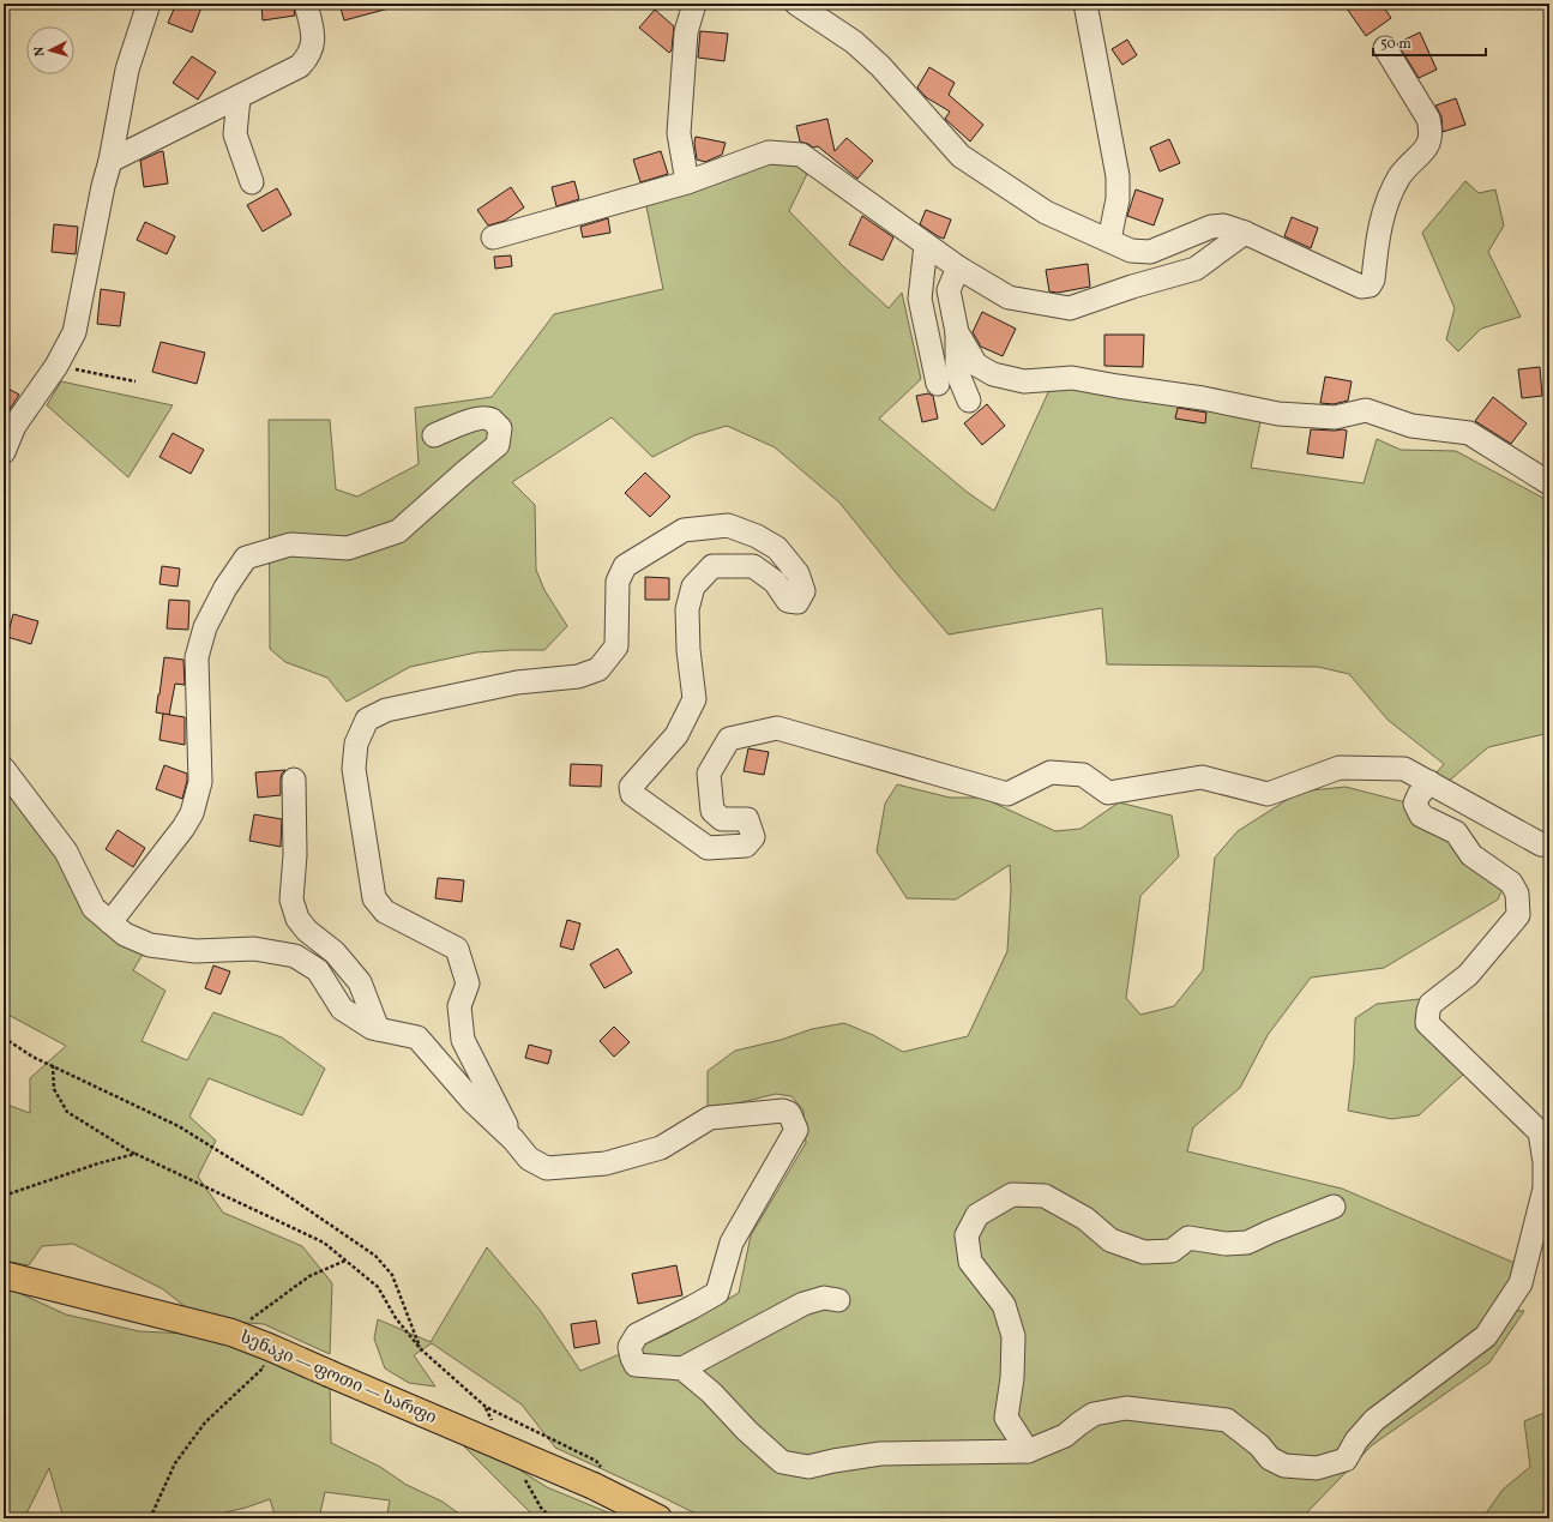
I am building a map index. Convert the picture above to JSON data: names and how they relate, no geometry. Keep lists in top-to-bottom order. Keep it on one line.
{"streets":{"highway":["სენაკი — ფოთი — სარფი"]},"scale_bar":"50 m","north":"left"}
